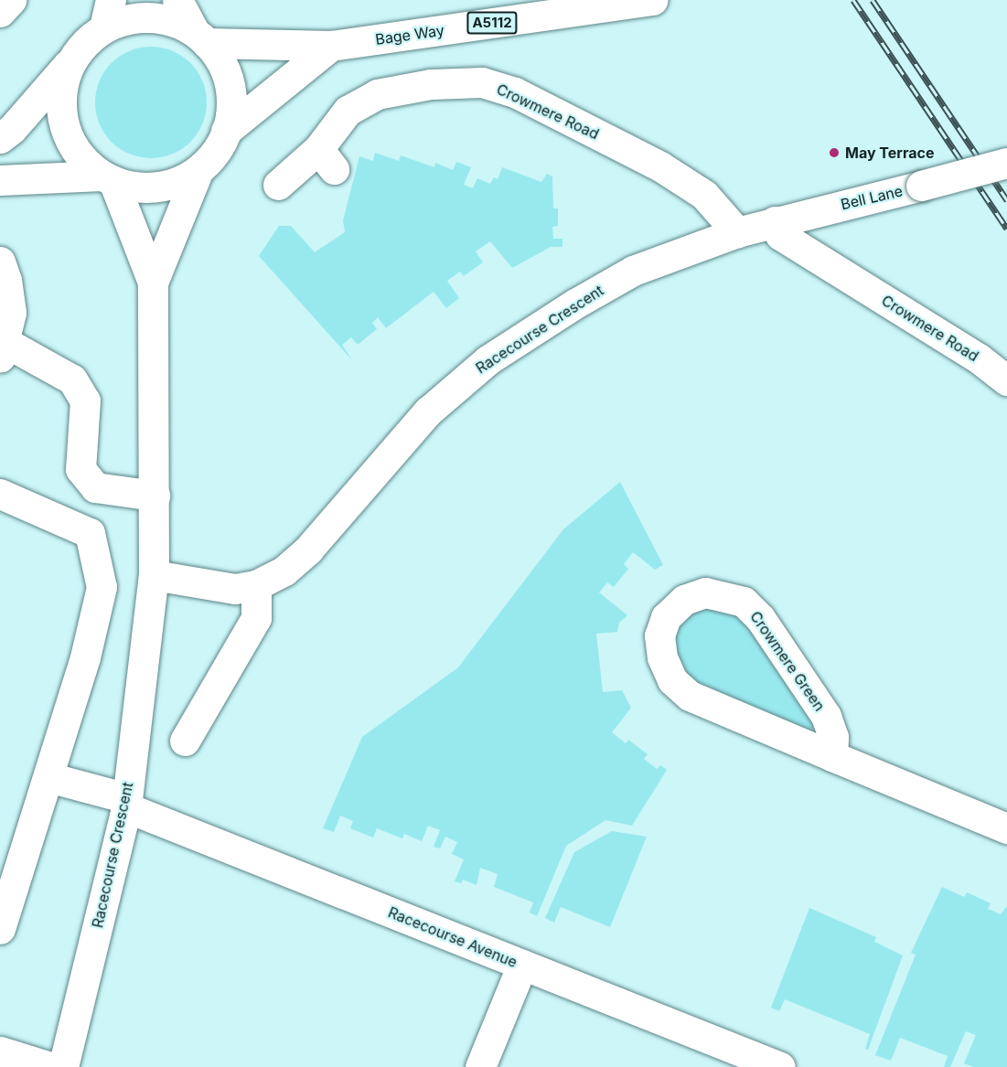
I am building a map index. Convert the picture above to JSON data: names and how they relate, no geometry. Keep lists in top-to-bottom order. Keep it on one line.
{"streets":{"street":["A5112","Bage Way","Crowmere Road","Bell Lane","Racecourse Crescent","Crowmere Green","Racecourse Avenue"]},"crossings":[["A5112","Bage Way"],["A5112","Racecourse Crescent"],["Bage Way","Racecourse Crescent"],["Crowmere Road","Bell Lane"],["Crowmere Road","Racecourse Crescent"],["Bell Lane","Racecourse Crescent"],["Racecourse Crescent","Racecourse Avenue"]],"places":["May Terrace"]}
